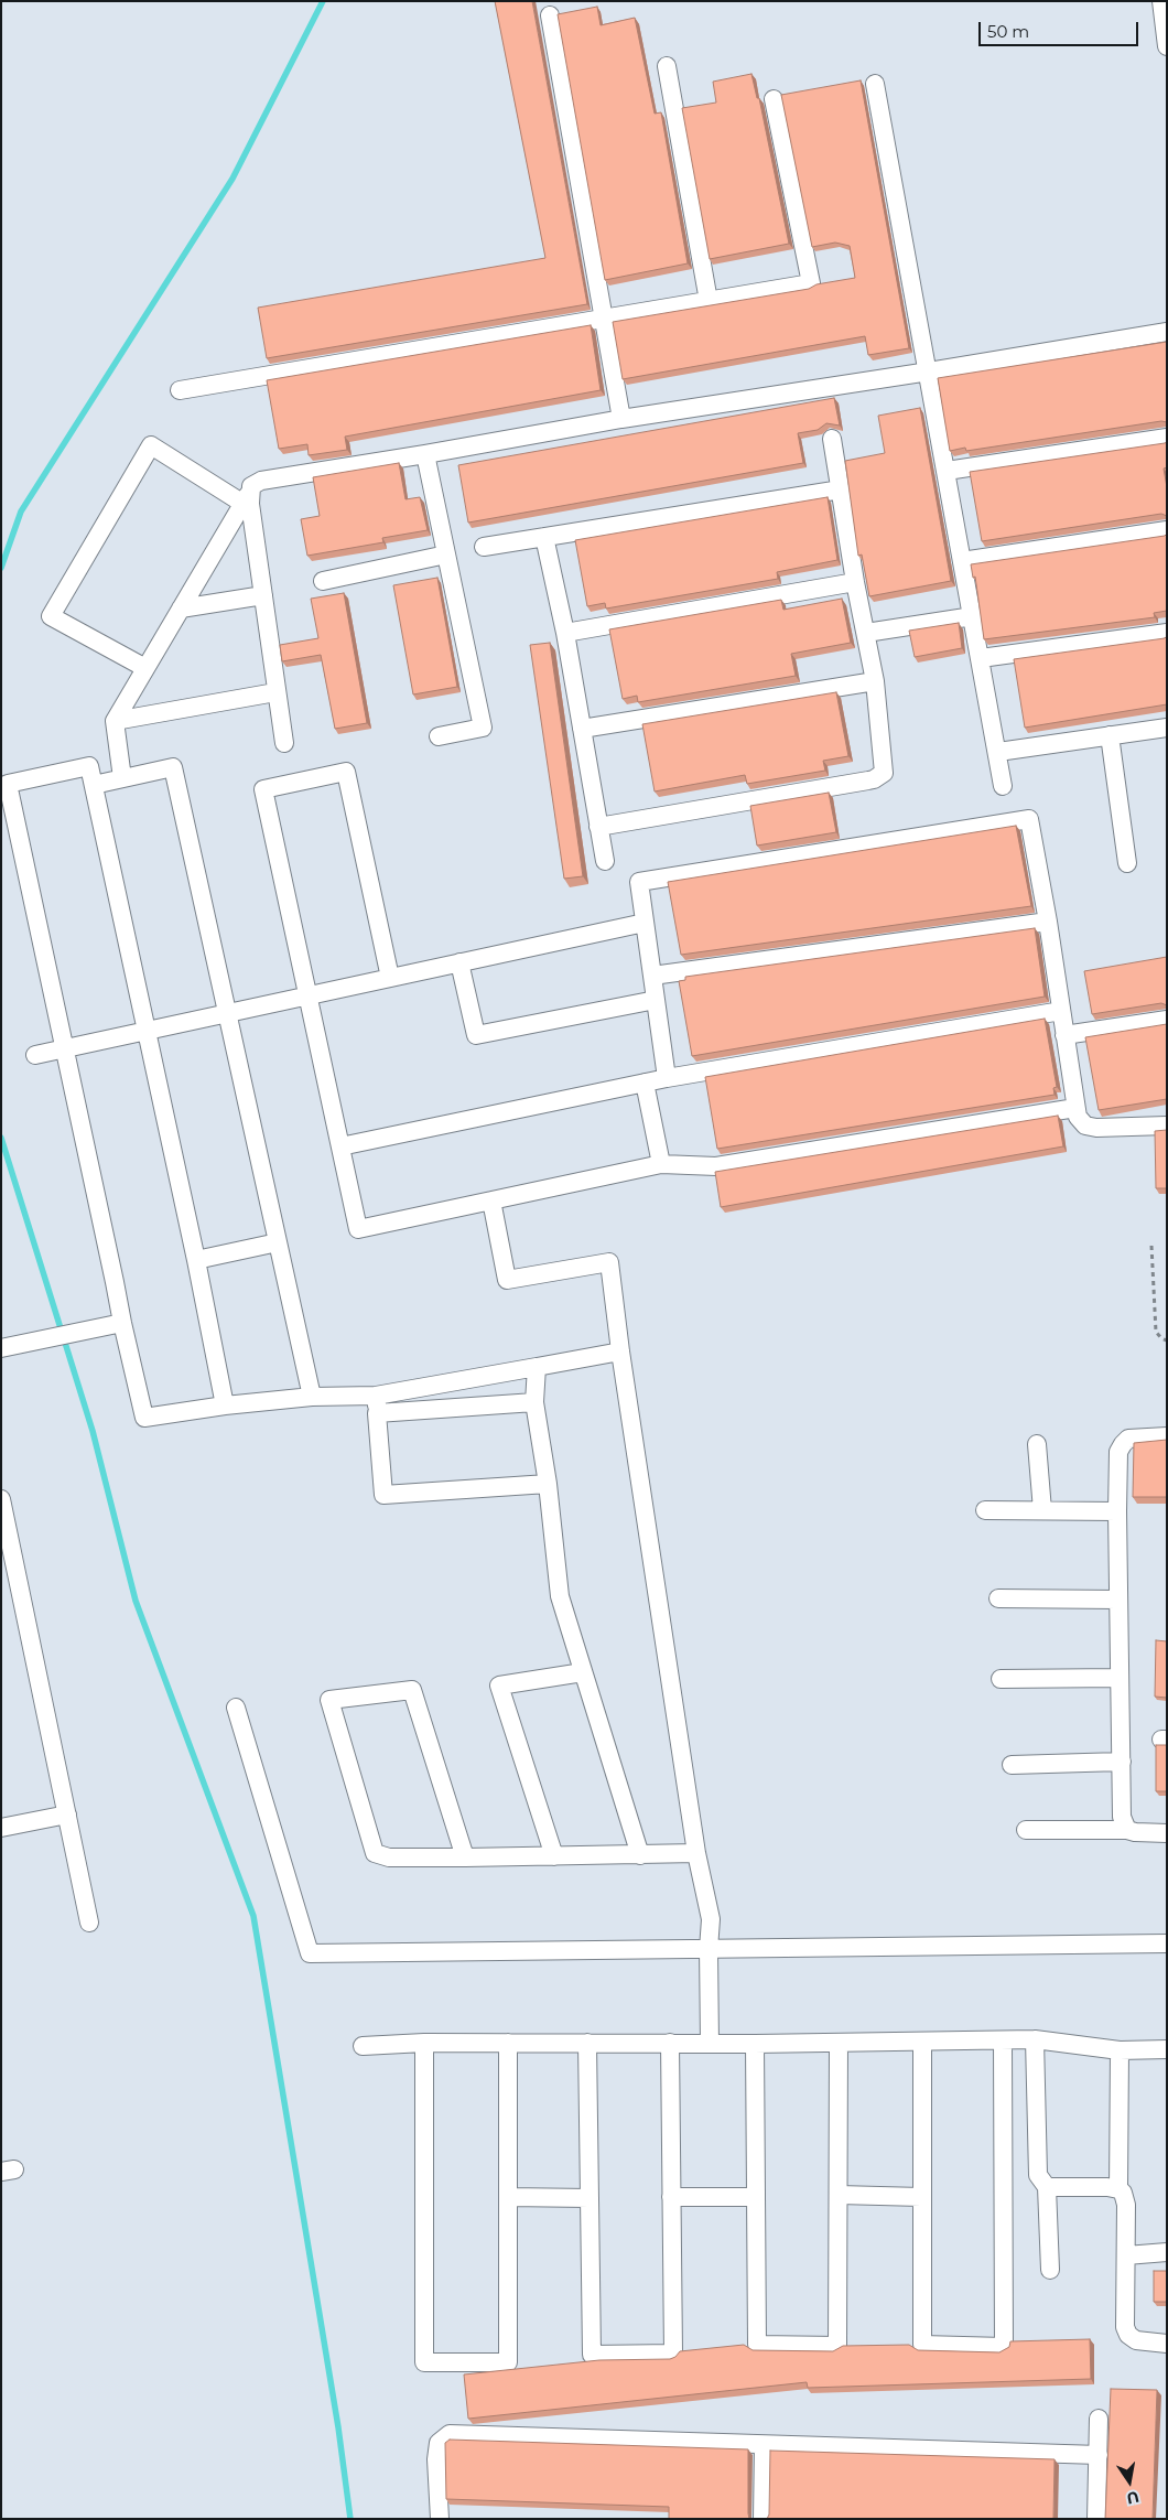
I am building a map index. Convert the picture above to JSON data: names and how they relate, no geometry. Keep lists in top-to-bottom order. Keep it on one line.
{"scale_bar":"50 m","north":"bottom"}
